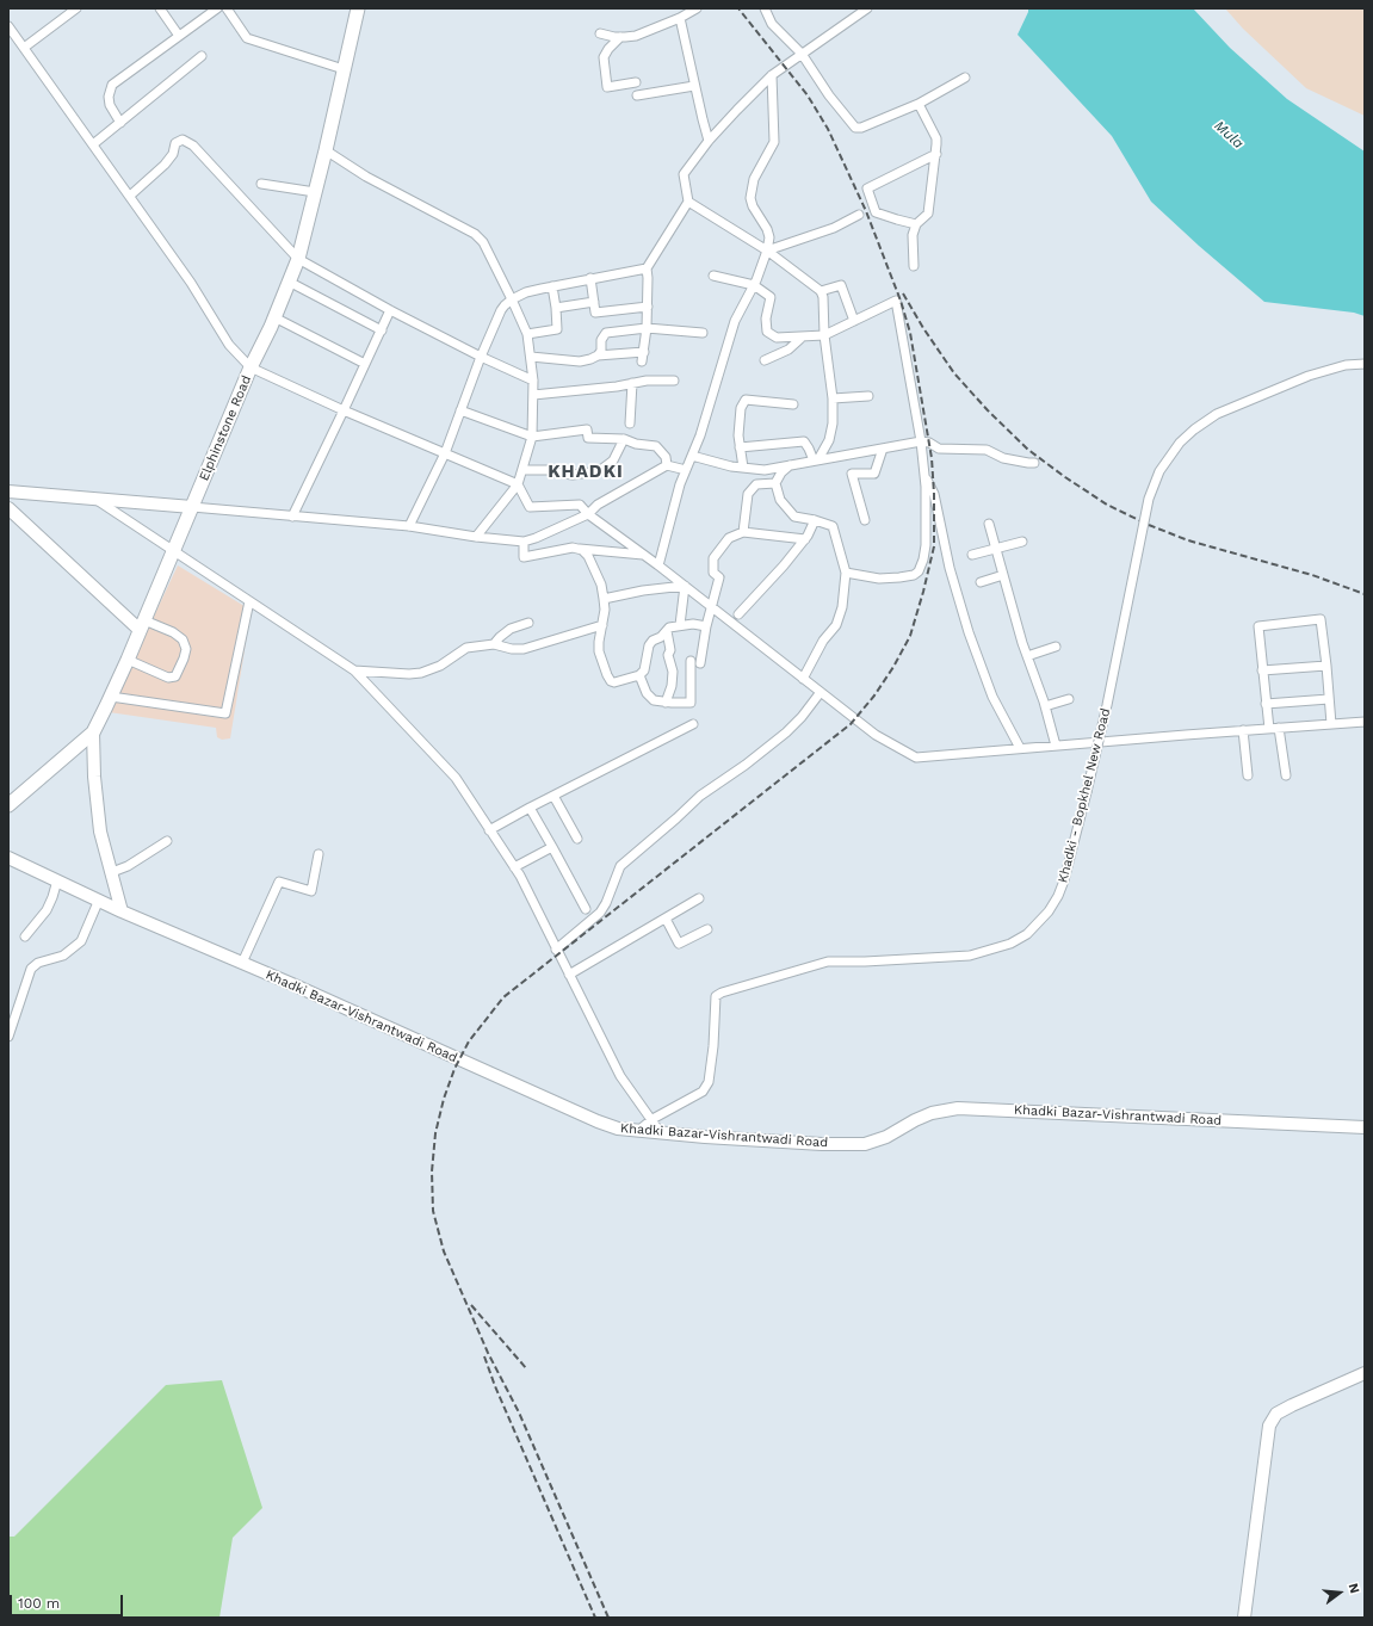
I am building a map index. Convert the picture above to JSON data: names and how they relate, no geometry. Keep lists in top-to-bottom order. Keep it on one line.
{"streets":{"main road":["Elphinstone Road"],"street":["Khadki - Bopkhel New Road","Khadki Bazar-Vishrantwadi Road"]},"districts":["KHADKI"],"water":["Mula"],"scale_bar":"100 m","north":"right"}
